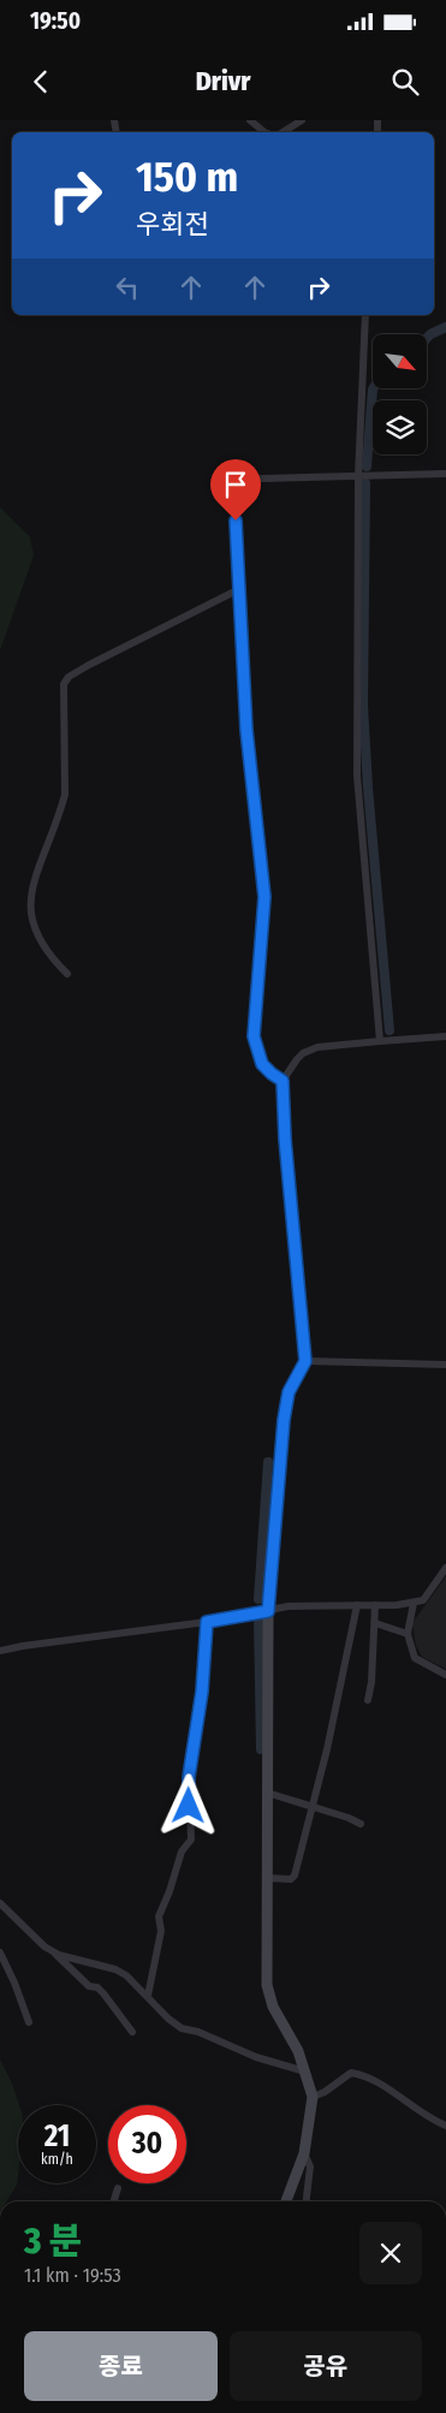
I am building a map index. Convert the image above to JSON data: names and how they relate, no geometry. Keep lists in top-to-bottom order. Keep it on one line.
{"north":"bottom right","page":{"status":"19:50","header":"Drivr","turn":["150 m","우회전"],"speed":"21 km/h","limit":"30","heading":["3 분","1.1 km · 19:53"],"buttons":["종료","공유"]}}
